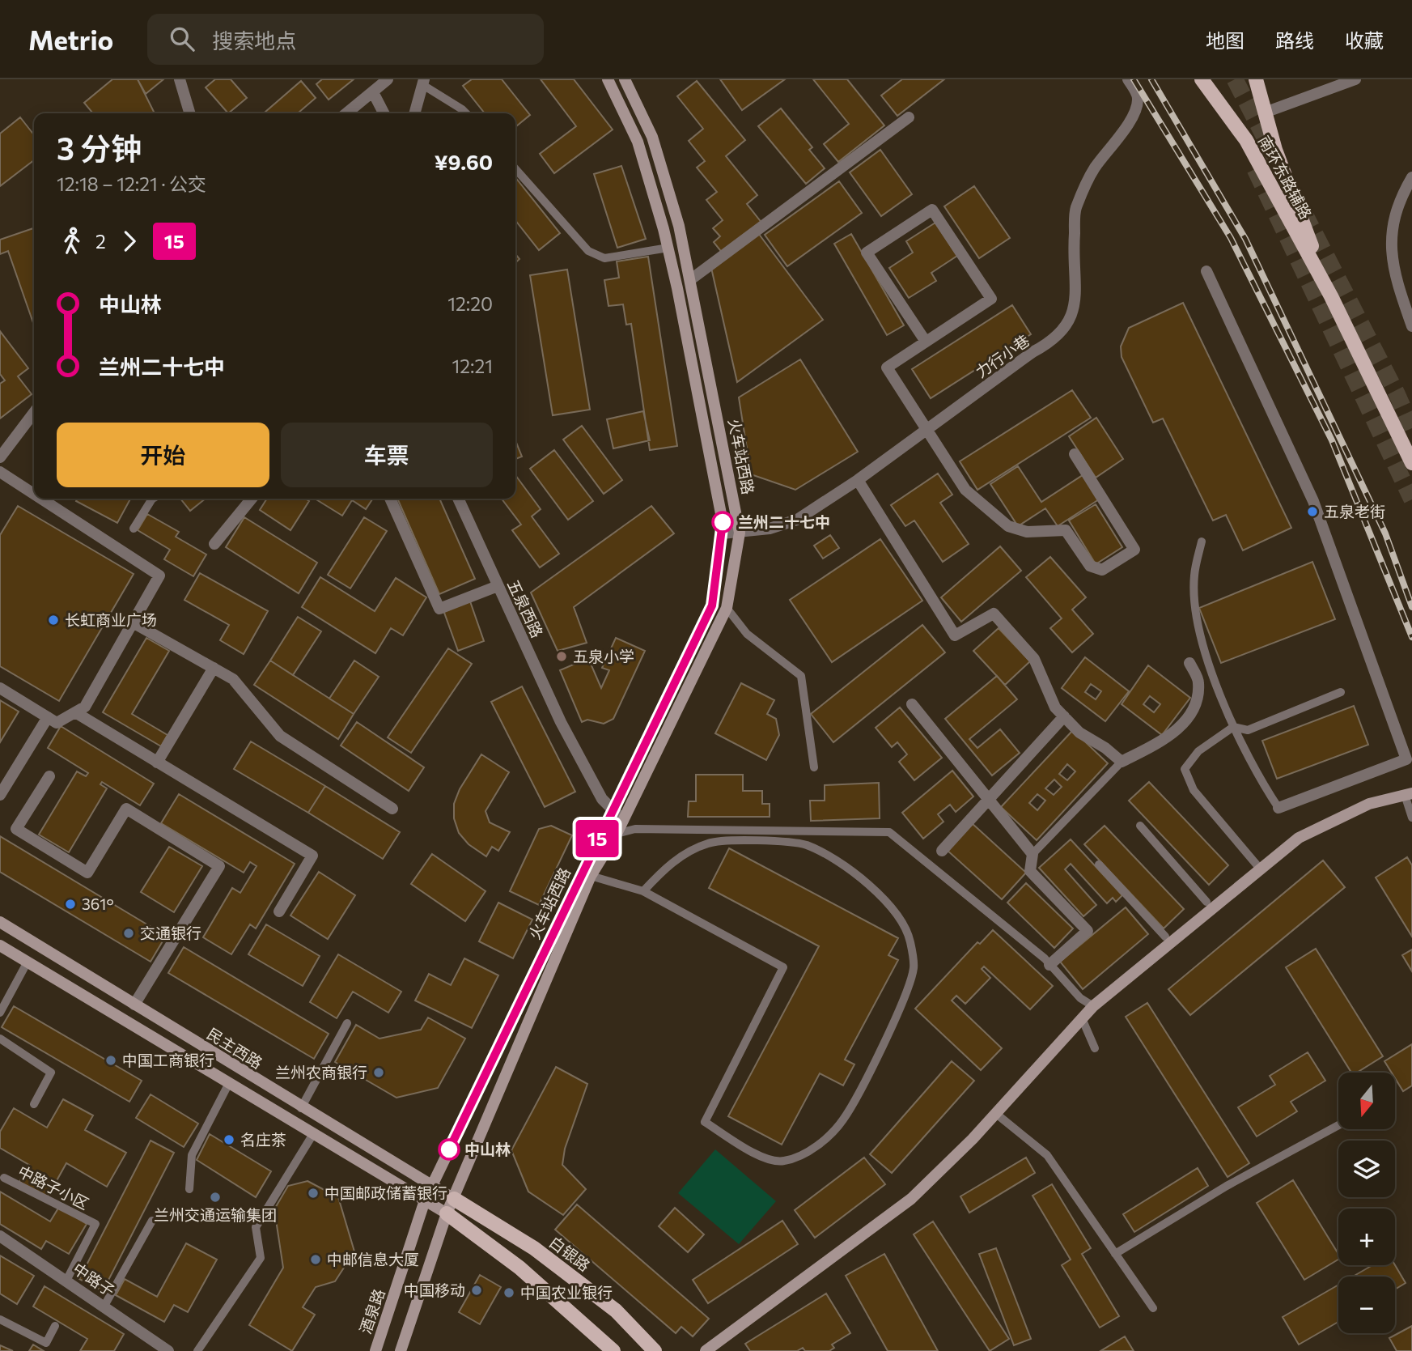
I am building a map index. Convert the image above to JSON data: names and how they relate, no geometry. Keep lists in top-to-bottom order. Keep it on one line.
{"streets":{"main road":["南环东路辅路","火车站西路","民主西路","白银路","酒泉路"],"street":["力行小巷","五泉西路","中路子"],"lane":["中路子小区"]},"crossings":[["力行小巷","火车站西路"],["火车站西路","五泉西路"],["火车站西路","民主西路"],["火车站西路","白银路"],["火车站西路","酒泉路"],["民主西路","白银路"],["民主西路","酒泉路"],["中路子小区","中路子"]],"places":["五泉老街","兰州二十七中","长虹商业广场","五泉小学","361°","交通银行","中国工商银行","兰州农商银行","名庄茶","中山林","中国邮政储蓄银行","兰州交通运输集团","中邮信息大厦","中国移动","中国农业银行"],"lines":["bus line 15"],"north":"bottom","page":{"header":"Metrio","search":"搜索地点","nav":["地图","路线","收藏"],"on_map":"15","heading":["3 分钟","12:18 – 12:21 · 公交","¥9.60"],"legs":["2","15"],"list":[{"name":"中山林","value":"12:20"},{"name":"兰州二十七中","value":"12:21"}],"buttons":["开始","车票"],"map_buttons":["+","−"]}}
